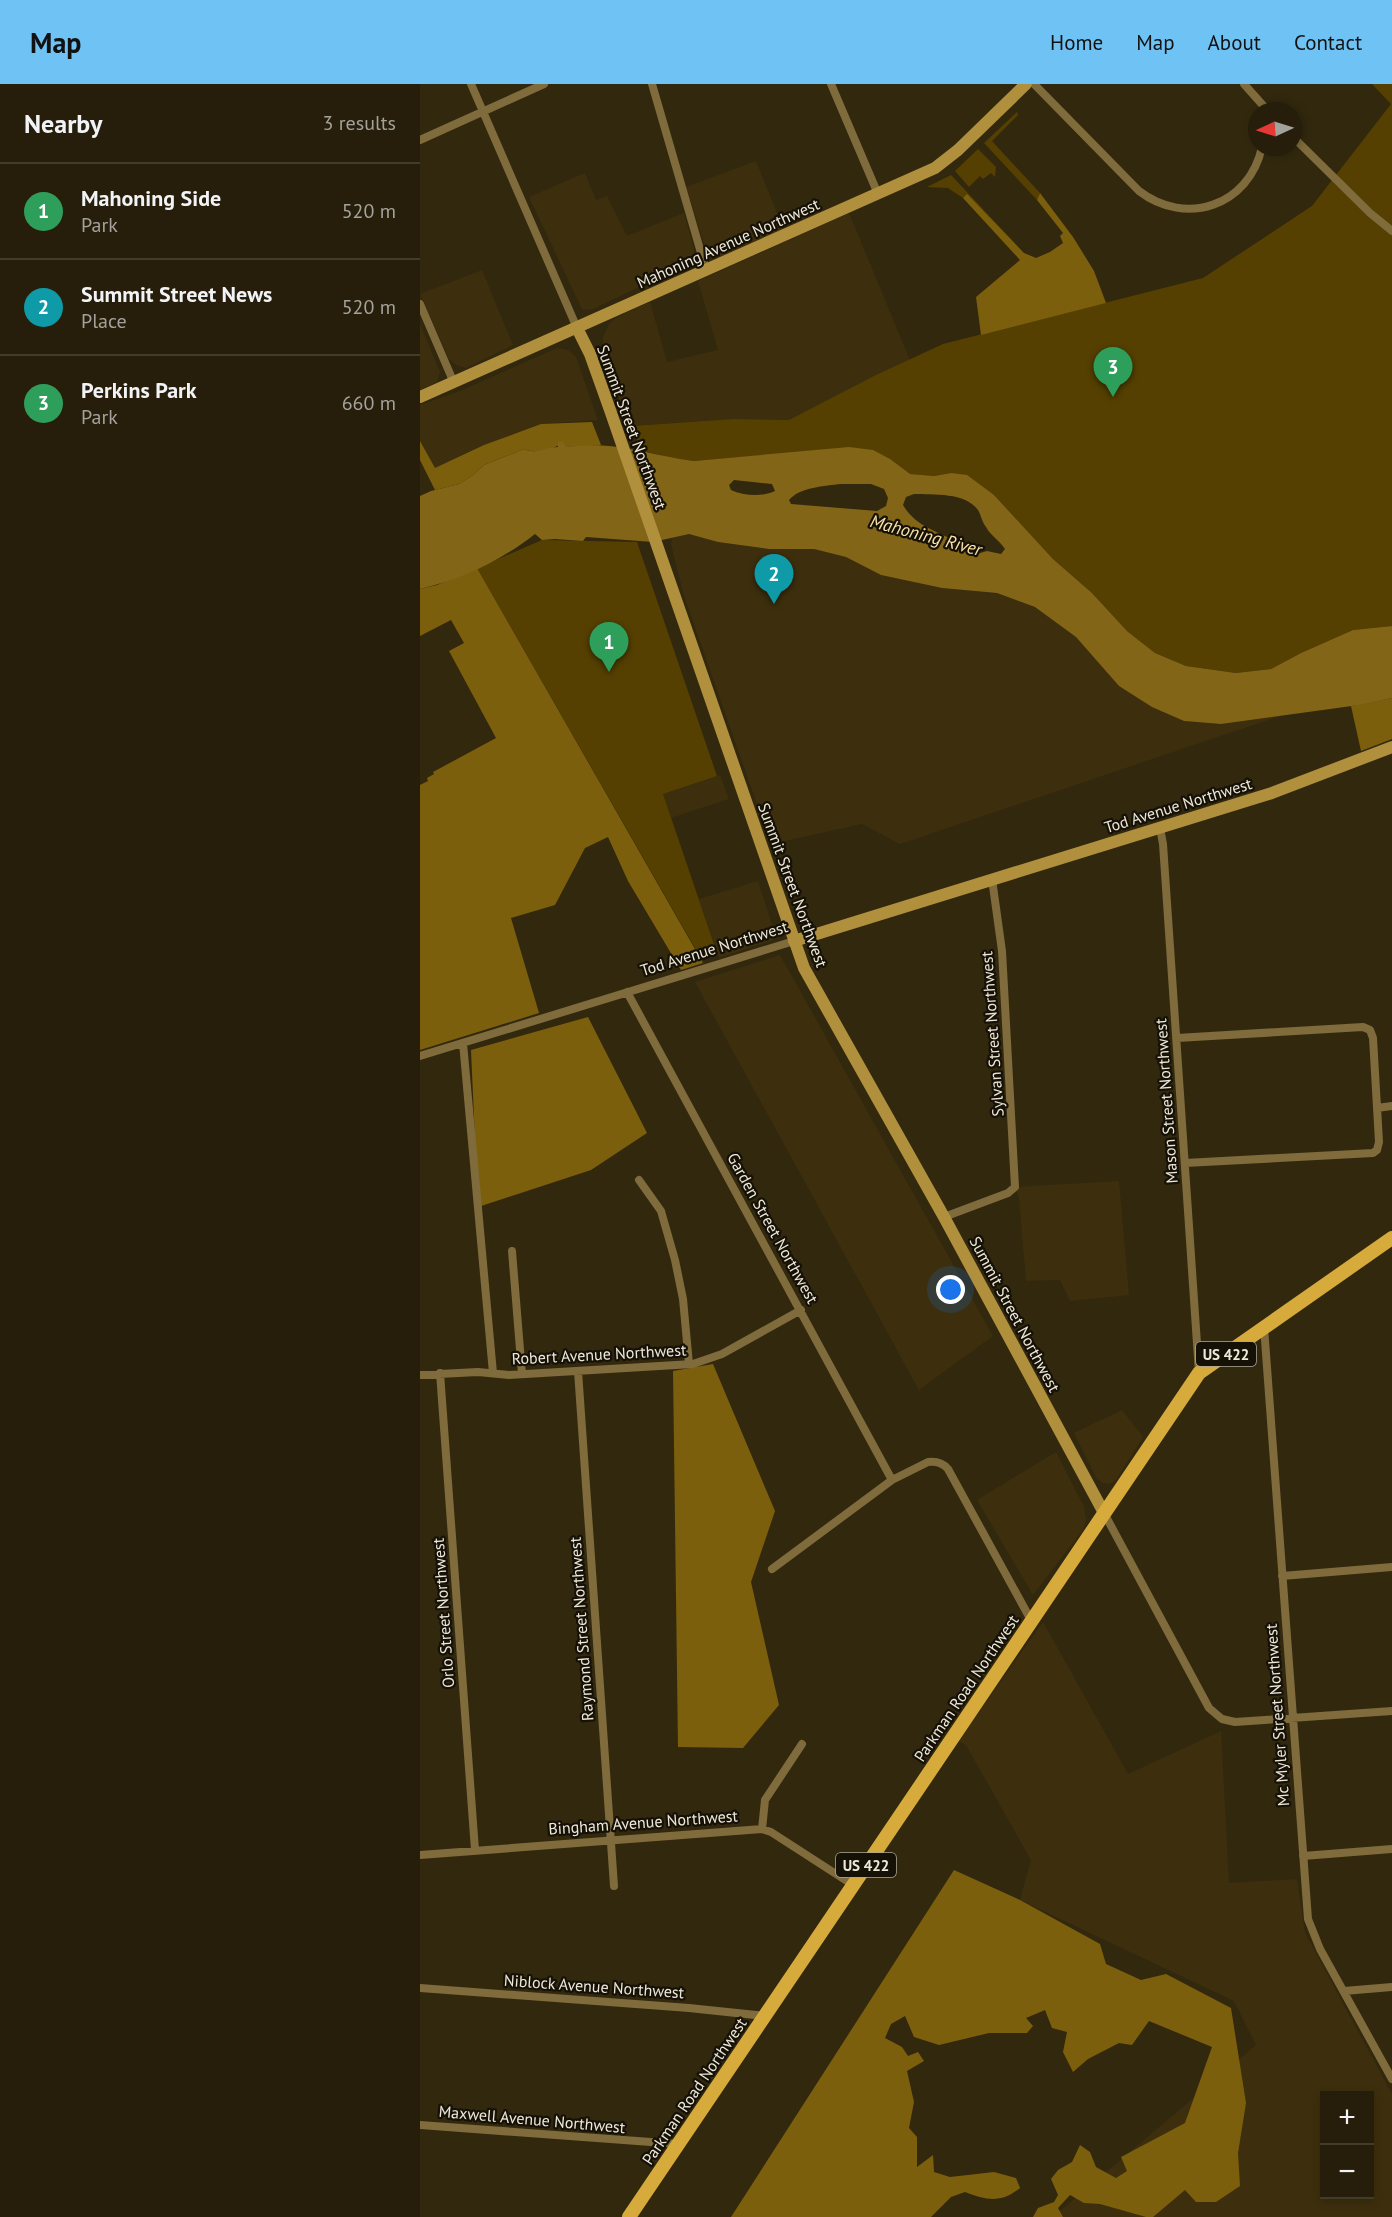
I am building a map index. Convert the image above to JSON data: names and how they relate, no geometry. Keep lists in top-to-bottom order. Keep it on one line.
{"streets":{"main road":["Mahoning Avenue Northwest","Summit Street Northwest","Tod Avenue Northwest","US 422","Parkman Road Northwest"],"street":["Sylvan Street Northwest","Mason Street Northwest","Garden Street Northwest","Robert Avenue Northwest","Orlo Street Northwest","Raymond Street Northwest","Mc Myler Street Northwest","Bingham Avenue Northwest","Niblock Avenue Northwest","Maxwell Avenue Northwest"]},"crossings":[["Mahoning Avenue Northwest","Summit Street Northwest"],["Summit Street Northwest","Tod Avenue Northwest"],["Summit Street Northwest","Sylvan Street Northwest"],["Summit Street Northwest","Parkman Road Northwest"],["Summit Street Northwest","Mc Myler Street Northwest"],["Tod Avenue Northwest","Sylvan Street Northwest"],["Tod Avenue Northwest","Mason Street Northwest"],["Tod Avenue Northwest","Garden Street Northwest"],["Mason Street Northwest","Parkman Road Northwest"],["Garden Street Northwest","Robert Avenue Northwest"],["Robert Avenue Northwest","Raymond Street Northwest"],["Orlo Street Northwest","Bingham Avenue Northwest"],["Raymond Street Northwest","Bingham Avenue Northwest"],["Parkman Road Northwest","Mc Myler Street Northwest"],["Parkman Road Northwest","Bingham Avenue Northwest"],["Parkman Road Northwest","Niblock Avenue Northwest"],["Parkman Road Northwest","Maxwell Avenue Northwest"]],"water":["Mahoning River"],"north":"left","page":{"header":"Map","nav":["Home","Map","About","Contact"],"heading":["Nearby","3 results"],"list":[{"mark":"1","name":"Mahoning Side","note":"Park","value":"520 m"},{"mark":"2","name":"Summit Street News","note":"Place","value":"520 m"},{"mark":"3","name":"Perkins Park","note":"Park","value":"660 m"}],"pins":["3","2","1"],"map_buttons":["+","−"]}}
